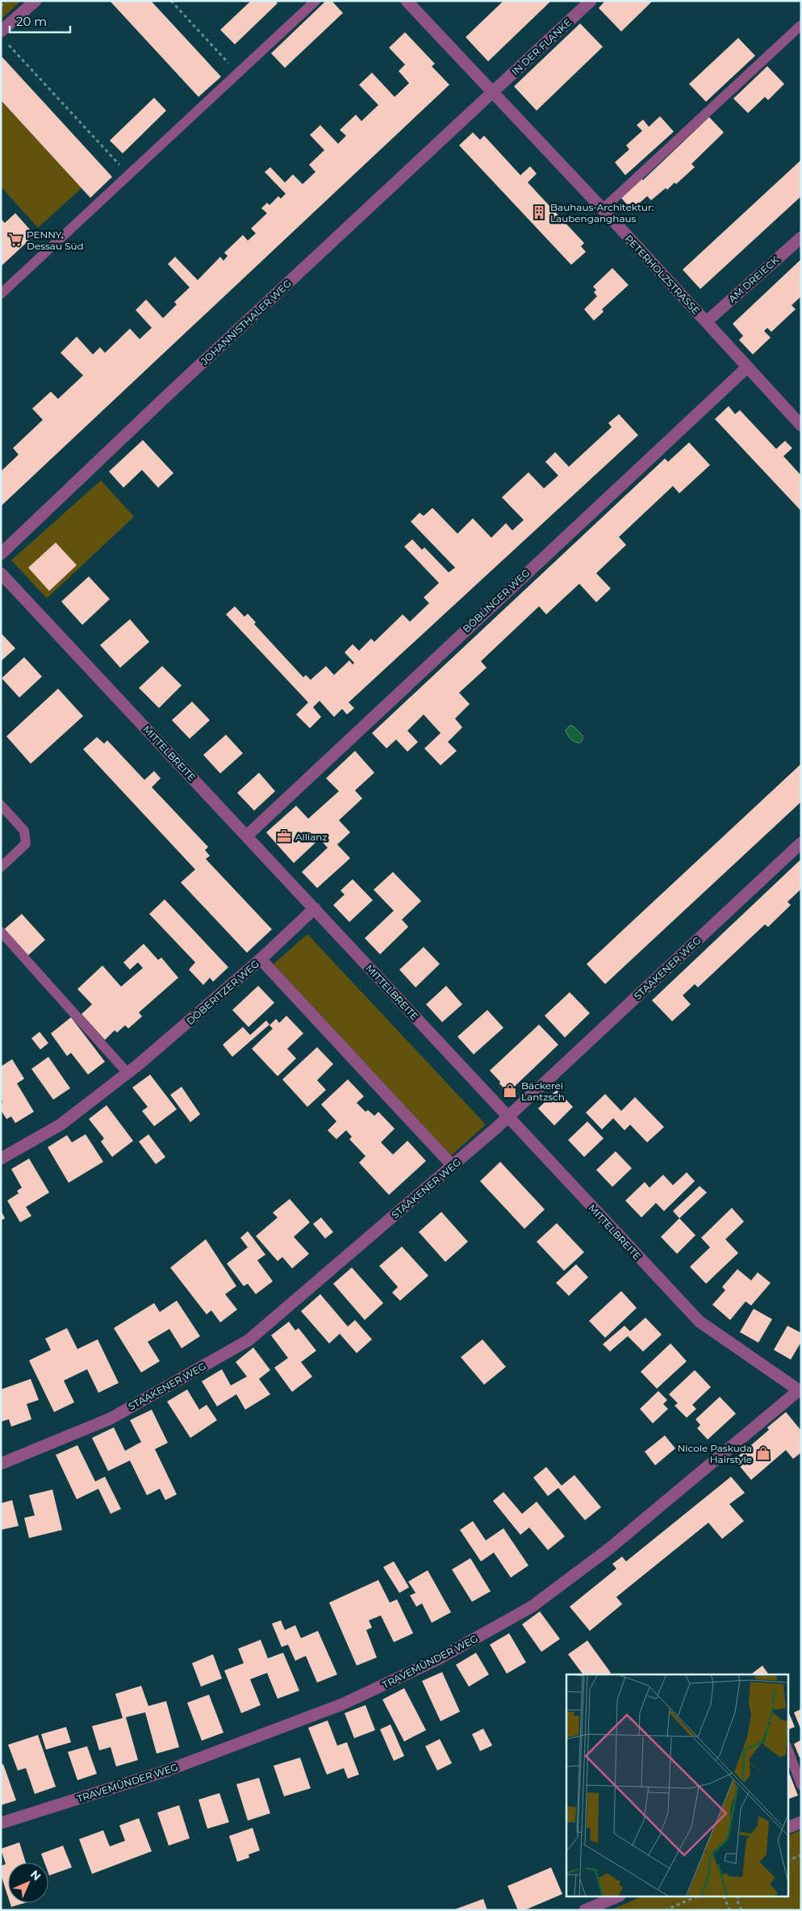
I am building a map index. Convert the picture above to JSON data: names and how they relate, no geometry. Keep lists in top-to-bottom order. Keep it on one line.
{"streets":{"street":["IN DER FLANKE","PETERHOLZSTRASSE","AM DREIECK","JOHANNISTHALER WEG","BÖBLINGER WEG","MITTELBREITE","STAAKENER WEG","DÖBERITZER WEG","TRAVEMÜNDER WEG"]},"crossings":[["IN DER FLANKE","PETERHOLZSTRASSE"],["IN DER FLANKE","JOHANNISTHALER WEG"],["PETERHOLZSTRASSE","AM DREIECK"],["PETERHOLZSTRASSE","JOHANNISTHALER WEG"],["PETERHOLZSTRASSE","BÖBLINGER WEG"],["BÖBLINGER WEG","MITTELBREITE"],["MITTELBREITE","STAAKENER WEG"],["MITTELBREITE","DÖBERITZER WEG"],["MITTELBREITE","TRAVEMÜNDER WEG"]],"places":{"building":["Bauhaus-Architektur: Laubenganghaus"],"supermarket":["PENNY. Dessau Süd"],"office":["Allianz"],"shop":["Bäckerei Lantzsch","Nicole Paskuda Hairstyle"]},"scale_bar":"20 m","north":"top right"}
